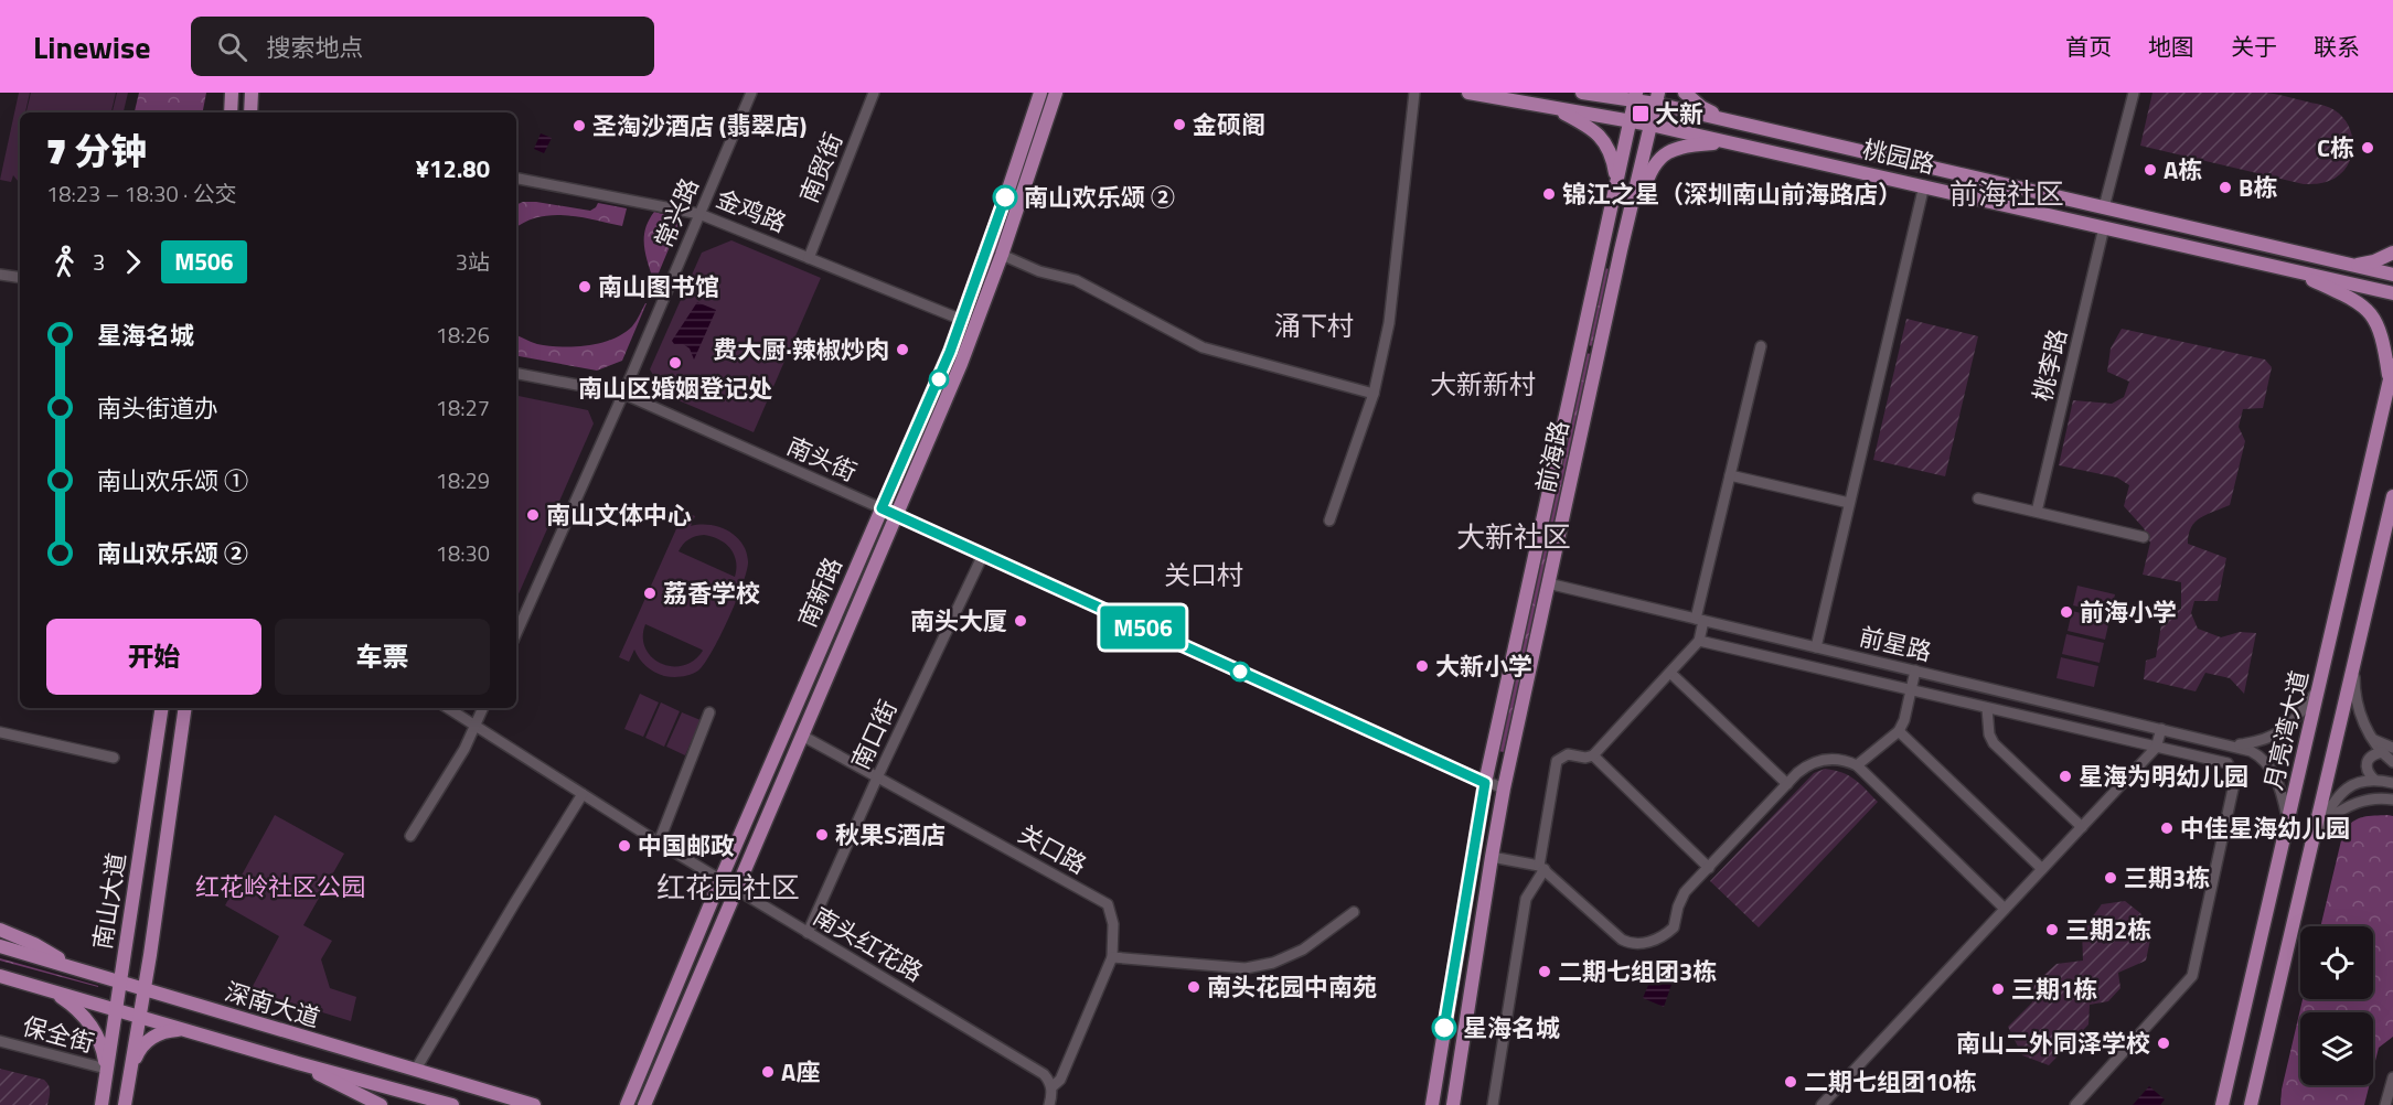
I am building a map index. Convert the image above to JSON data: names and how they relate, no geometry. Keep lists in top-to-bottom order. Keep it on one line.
{"streets":{"main road":["桃园路","前海路","南新路","月亮湾大道","南山大道","深南大道"],"street":["南贸街","金鸡路","常兴路","桃李路","南头街","前星路","南口街","关口路","南头红花路","保全街"]},"crossings":[["桃园路","桃李路"],["桃园路","前海路"],["南贸街","金鸡路"],["金鸡路","常兴路"],["金鸡路","南新路"],["常兴路","南头街"],["前海路","南头街"],["前海路","前星路"],["南头街","南新路"],["南头街","南口街"],["南新路","关口路"],["南新路","南头红花路"],["前星路","月亮湾大道"],["南口街","关口路"],["南口街","南头红花路"],["关口路","南头红花路"],["南山大道","深南大道"],["南山大道","保全街"]],"districts":["前海社区","涌下村","大新新村","大新社区","关口村","红花园社区"],"parks":["红花岭社区公园"],"places":{"transit":["大新"],"other":["金硕阁","圣淘沙酒店 (翡翠店)","C栋","A栋","B栋","锦江之星（深圳南山前海路店）","南山欢乐颂 ②","南山图书馆","费大厨·辣椒炒肉","南山区婚姻登记处","南山文体中心","荔香学校","前海小学","南头大厦","大新小学","星海为明幼儿园","中佳星海幼儿园","秋果S酒店","中国邮政","三期3栋","三期2栋","二期七组团3栋","南头花园中南苑","三期1栋","星海名城","南山二外同泽学校","A座","二期七组团10栋"]},"lines":["bus line M506"],"page":{"header":"Linewise","search":"搜索地点","nav":["首页","地图","关于","联系"],"on_map":"M506","heading":["7 分钟","18:23 – 18:30 · 公交","¥12.80"],"legs":["3","M506","3站"],"list":[{"name":"星海名城","value":"18:26"},{"name":"南头街道办","value":"18:27"},{"name":"南山欢乐颂 ①","value":"18:29"},{"name":"南山欢乐颂 ②","value":"18:30"}],"buttons":["开始","车票"]}}
